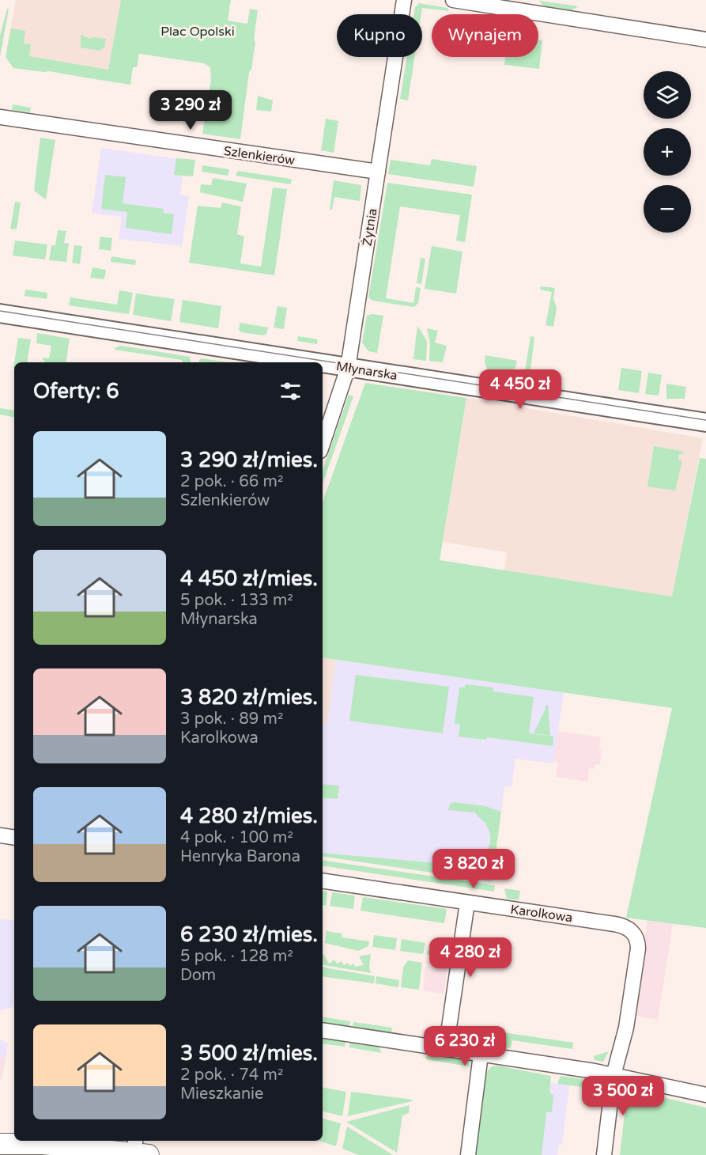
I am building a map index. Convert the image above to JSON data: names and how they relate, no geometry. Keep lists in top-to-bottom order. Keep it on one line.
{"streets":{"street":["Szlenkierów","Żytnia","Młynarska","Karolkowa"]},"crossings":[["Szlenkierów","Żytnia"],["Żytnia","Młynarska"]],"parks":["Plac Opolski"],"page":{"chip":["Kupno","Wynajem"],"map_buttons":["+","−"],"price":["3 290 zł","4 450 zł","3 820 zł","4 280 zł","6 230 zł","3 500 zł"],"heading":"Oferty: 6","list":[{"name":"3 290 zł/mies.","note":"2 pok. · 66 m² · Szlenkierów"},{"name":"4 450 zł/mies.","note":"5 pok. · 133 m² · Młynarska"},{"name":"3 820 zł/mies.","note":"3 pok. · 89 m² · Karolkowa"},{"name":"4 280 zł/mies.","note":"4 pok. · 100 m² · Henryka Barona"},{"name":"6 230 zł/mies.","note":"5 pok. · 128 m² · Dom"},{"name":"3 500 zł/mies.","note":"2 pok. · 74 m² · Mieszkanie"}]}}
